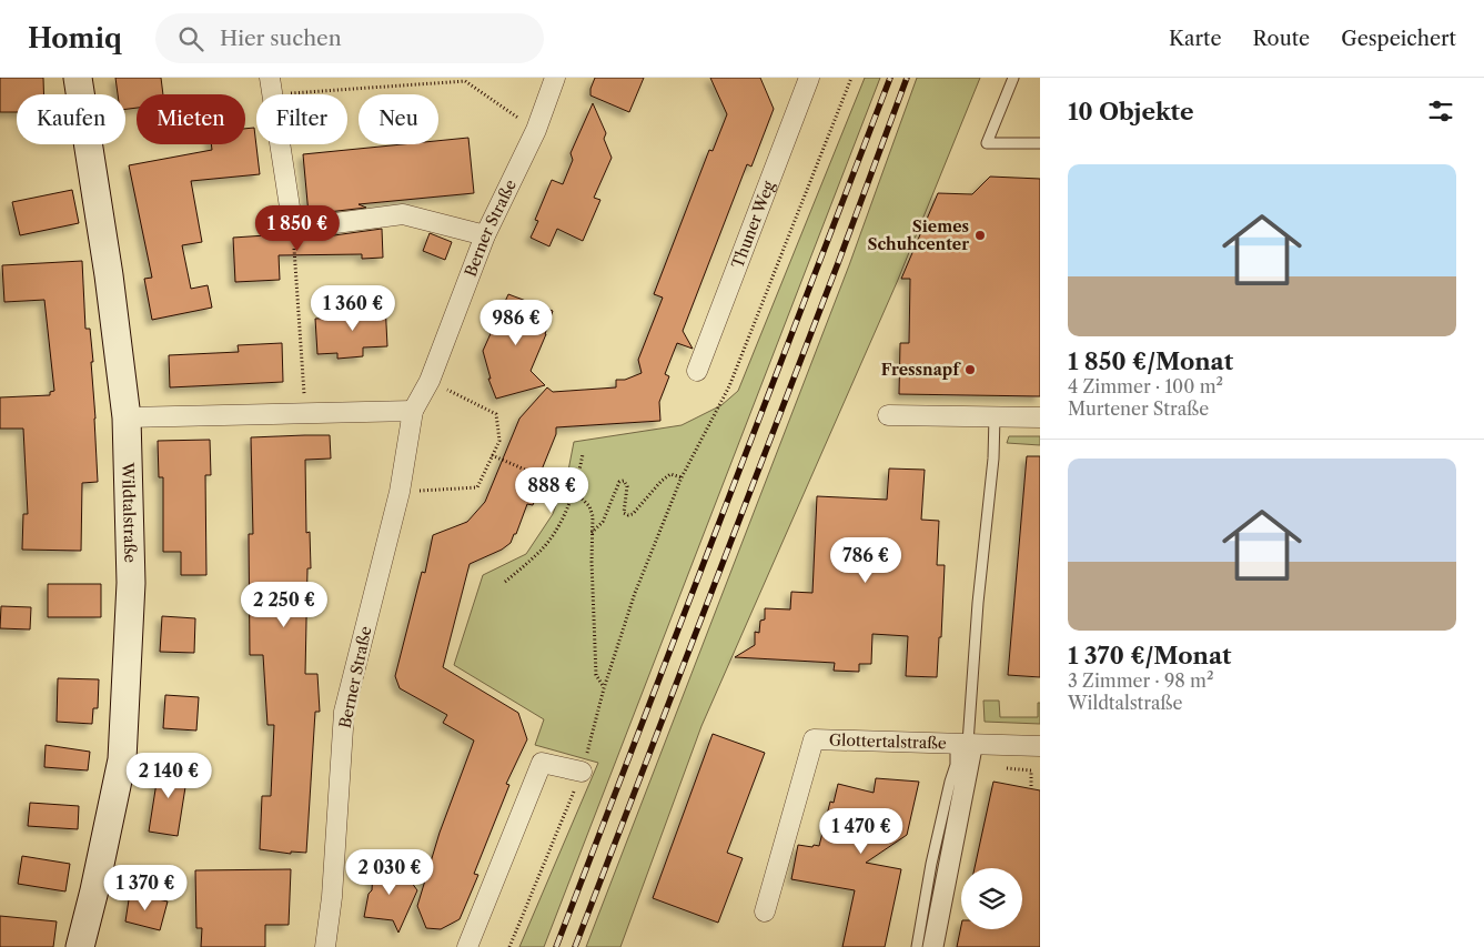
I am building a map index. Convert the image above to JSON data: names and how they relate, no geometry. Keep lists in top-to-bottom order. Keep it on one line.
{"streets":{"street":["Thuner Weg","Berner Straße","Wildtalstraße","Glottertalstraße"]},"places":["Siemes Schuhcenter","Fressnapf"],"page":{"header":"Homiq","search":"Hier suchen","nav":["Karte","Route","Gespeichert"],"heading":"10 Objekte","chip":["Kaufen","Mieten","Filter","Neu"],"list":[{"name":"1 850 €/Monat","note":"4 Zimmer · 100 m² · Murtener Straße"},{"name":"1 370 €/Monat","note":"3 Zimmer · 98 m² · Wildtalstraße"}],"price":["1 850 €","1 360 €","986 €","888 €","786 €","2 250 €","2 140 €","1 470 €","2 030 €","1 370 €"]}}
